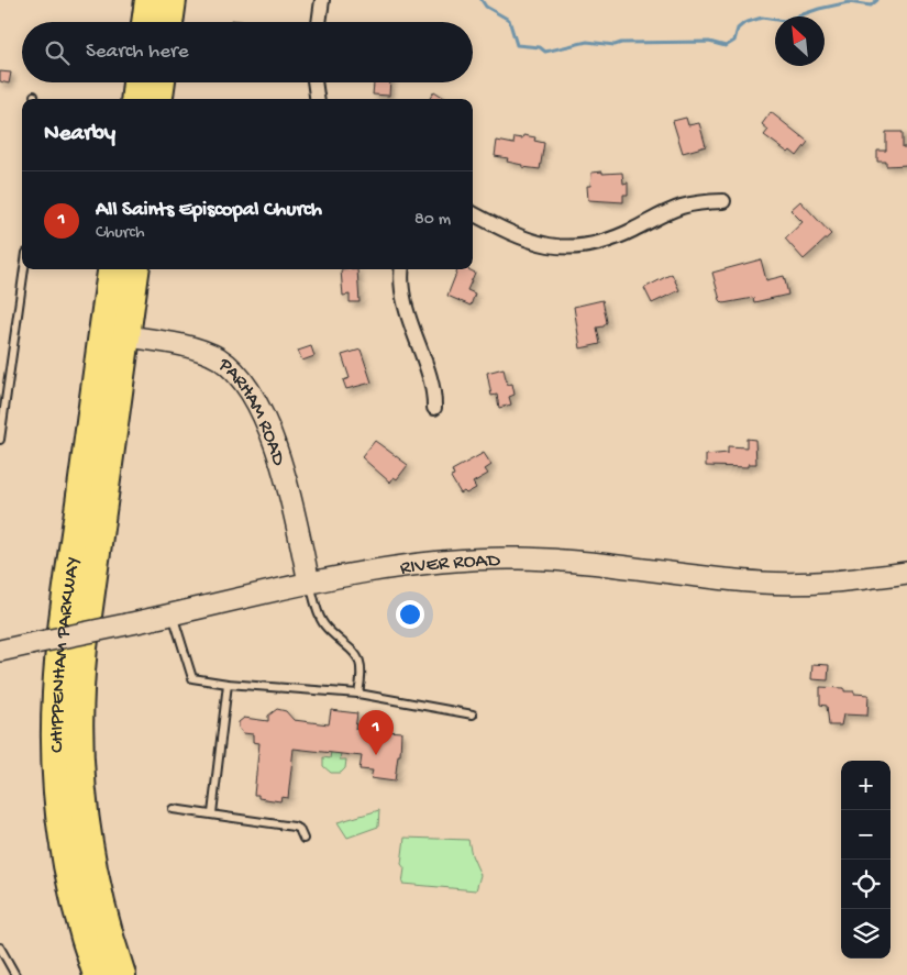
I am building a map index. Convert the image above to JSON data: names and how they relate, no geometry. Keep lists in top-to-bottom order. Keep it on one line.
{"streets":{"highway":["CHIPPENHAM PARKWAY"],"main road":["PARHAM ROAD","RIVER ROAD"]},"crossings":[["PARHAM ROAD","RIVER ROAD"],["PARHAM ROAD","CHIPPENHAM PARKWAY"]],"north":"top left","page":{"search":"Search here","heading":"Nearby","list":[{"mark":"1","name":"All Saints Episcopal Church","note":"Church","value":"80 m"}],"pins":"1","map_buttons":["+","−"]}}
